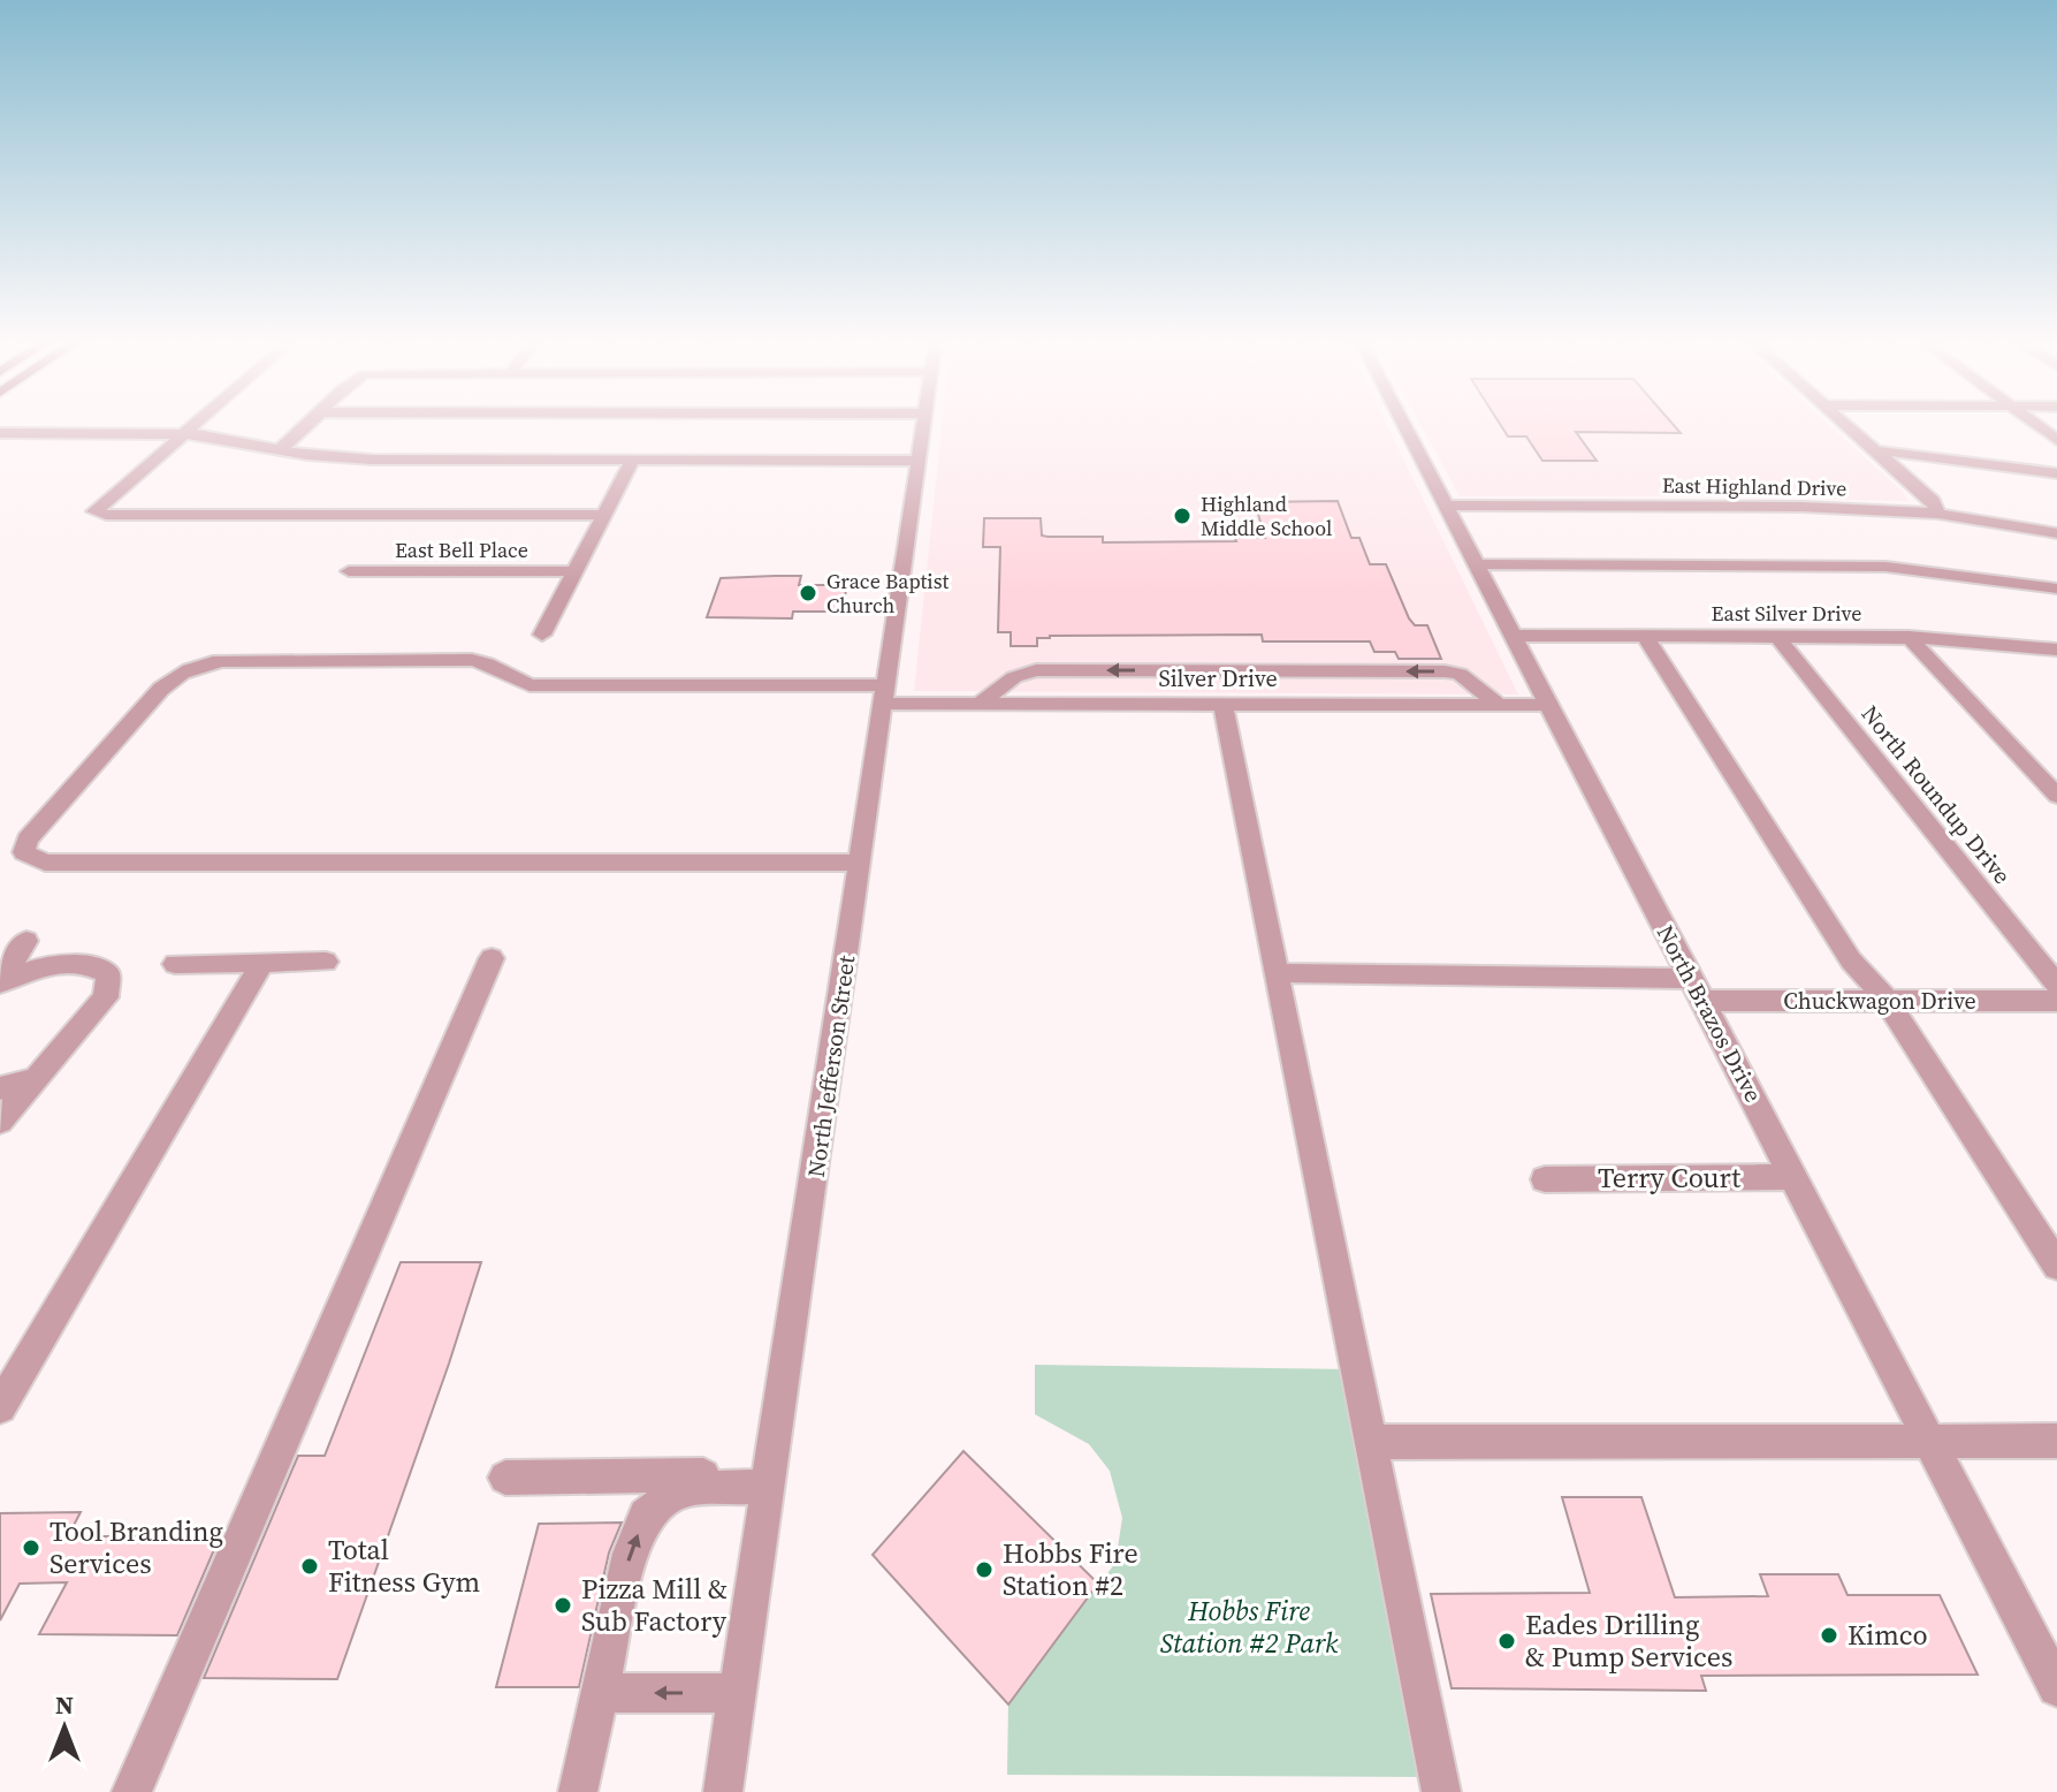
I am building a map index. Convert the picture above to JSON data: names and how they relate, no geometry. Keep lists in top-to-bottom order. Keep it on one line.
{"streets":{"street":["East Highland Drive","East Bell Place","East Silver Drive","Silver Drive","North Roundup Drive","Chuckwagon Drive","North Brazos Drive","North Jefferson Street","Terry Court"]},"crossings":[["East Highland Drive","North Brazos Drive"],["East Silver Drive","North Roundup Drive"],["East Silver Drive","North Brazos Drive"],["Silver Drive","North Brazos Drive"],["Silver Drive","North Jefferson Street"],["Chuckwagon Drive","North Brazos Drive"],["North Brazos Drive","Terry Court"]],"parks":["Hobbs Fire Station #2 Park"],"places":["Highland Middle School","Grace Baptist Church","Tool Branding Services","Total Fitness Gym","Hobbs Fire Station #2","Pizza Mill & Sub Factory","Kimco","Eades Drilling & Pump Services"],"north":"top"}
